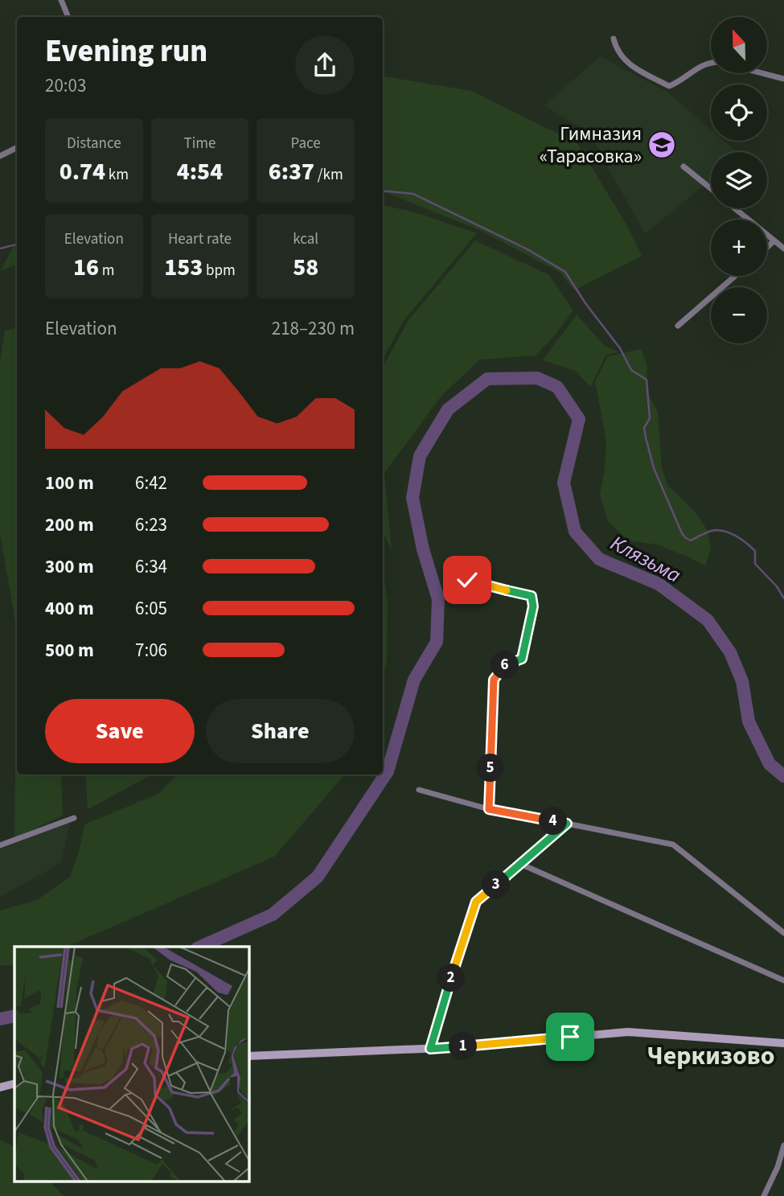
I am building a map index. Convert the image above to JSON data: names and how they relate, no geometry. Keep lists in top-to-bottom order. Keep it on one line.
{"districts":["Черкизово"],"water":["Клязьма"],"places":{"school or university":["Гимназия «Тарасовка»"]},"north":"top","page":{"map_buttons":["+","−"],"heading":["Evening run","20:03"],"stats":[["Distance","0.74 km"],["Time","4:54"],["Pace","6:37 /km"],["Elevation","16 m"],["Heart rate","153 bpm"],["kcal","58"]],"chart":["Elevation","218–230 m"],"list":[{"name":"100 m","note":"6:42"},{"name":"200 m","note":"6:23"},{"name":"300 m","note":"6:34"},{"name":"400 m","note":"6:05"},{"name":"500 m","note":"7:06"}],"pins":["6","5","4","3","2","1"],"buttons":["Save","Share"]}}
